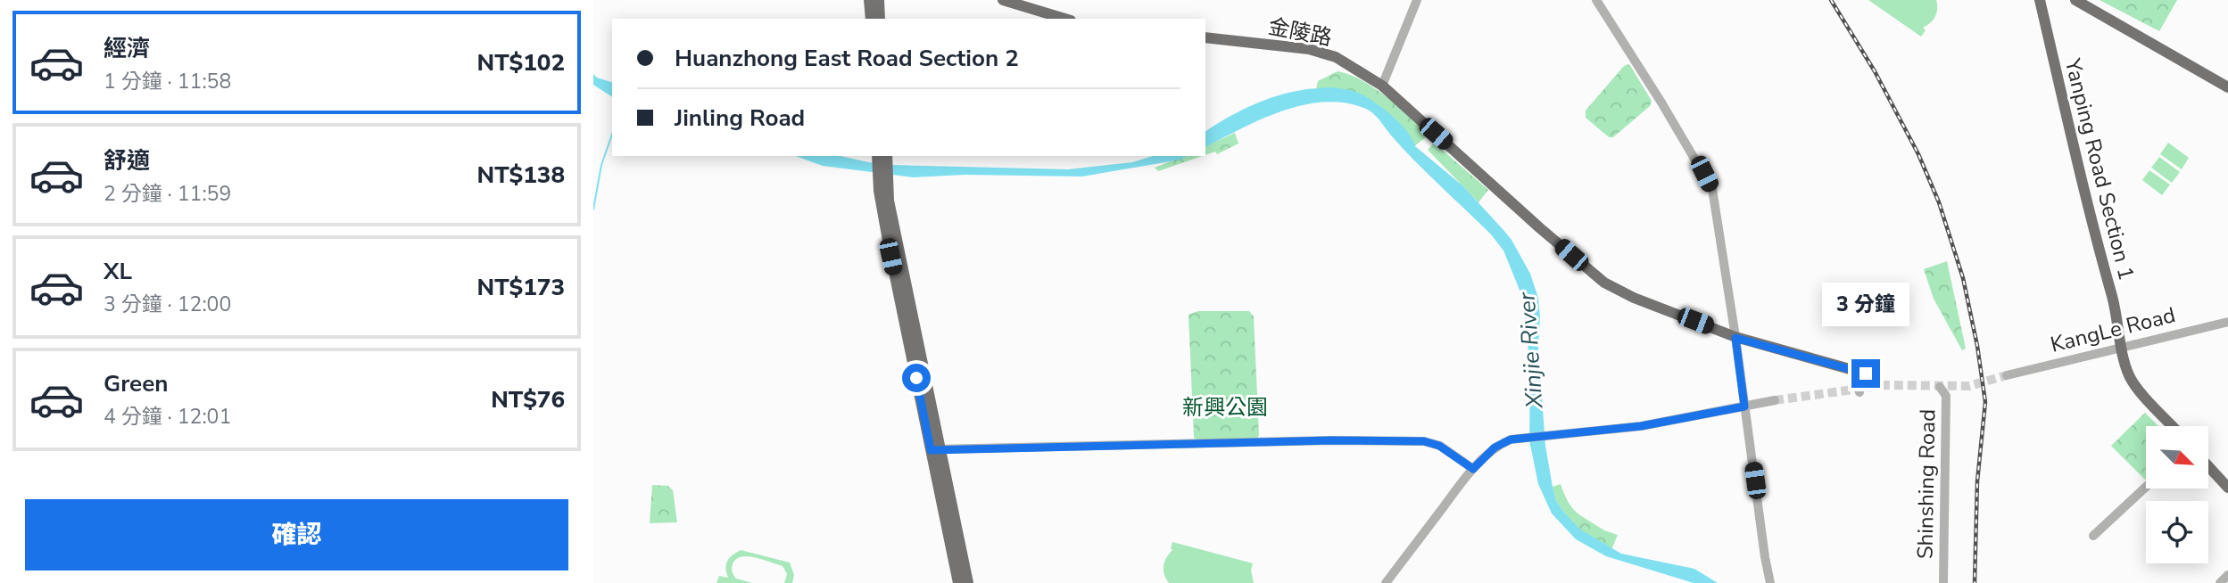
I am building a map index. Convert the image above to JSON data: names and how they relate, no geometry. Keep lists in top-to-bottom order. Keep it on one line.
{"streets":{"main road":["金陵路","Yanping Road Section 1"],"street":["KangLe Road","Shinshing Road"]},"crossings":[["Yanping Road Section 1","KangLe Road"]],"water":["Xinjie River"],"parks":["新興公園"],"north":"bottom right","page":{"list":[{"name":"經濟","note":"1 分鐘 · 11:58","value":"NT$102"},{"name":"舒適","note":"2 分鐘 · 11:59","value":"NT$138"},{"name":"XL","note":"3 分鐘 · 12:00","value":"NT$173"},{"name":"Green","note":"4 分鐘 · 12:01","value":"NT$76"}],"banner":["Huanzhong East Road Section 2","Jinling Road"],"bubble":"3 分鐘","buttons":"確認"}}
